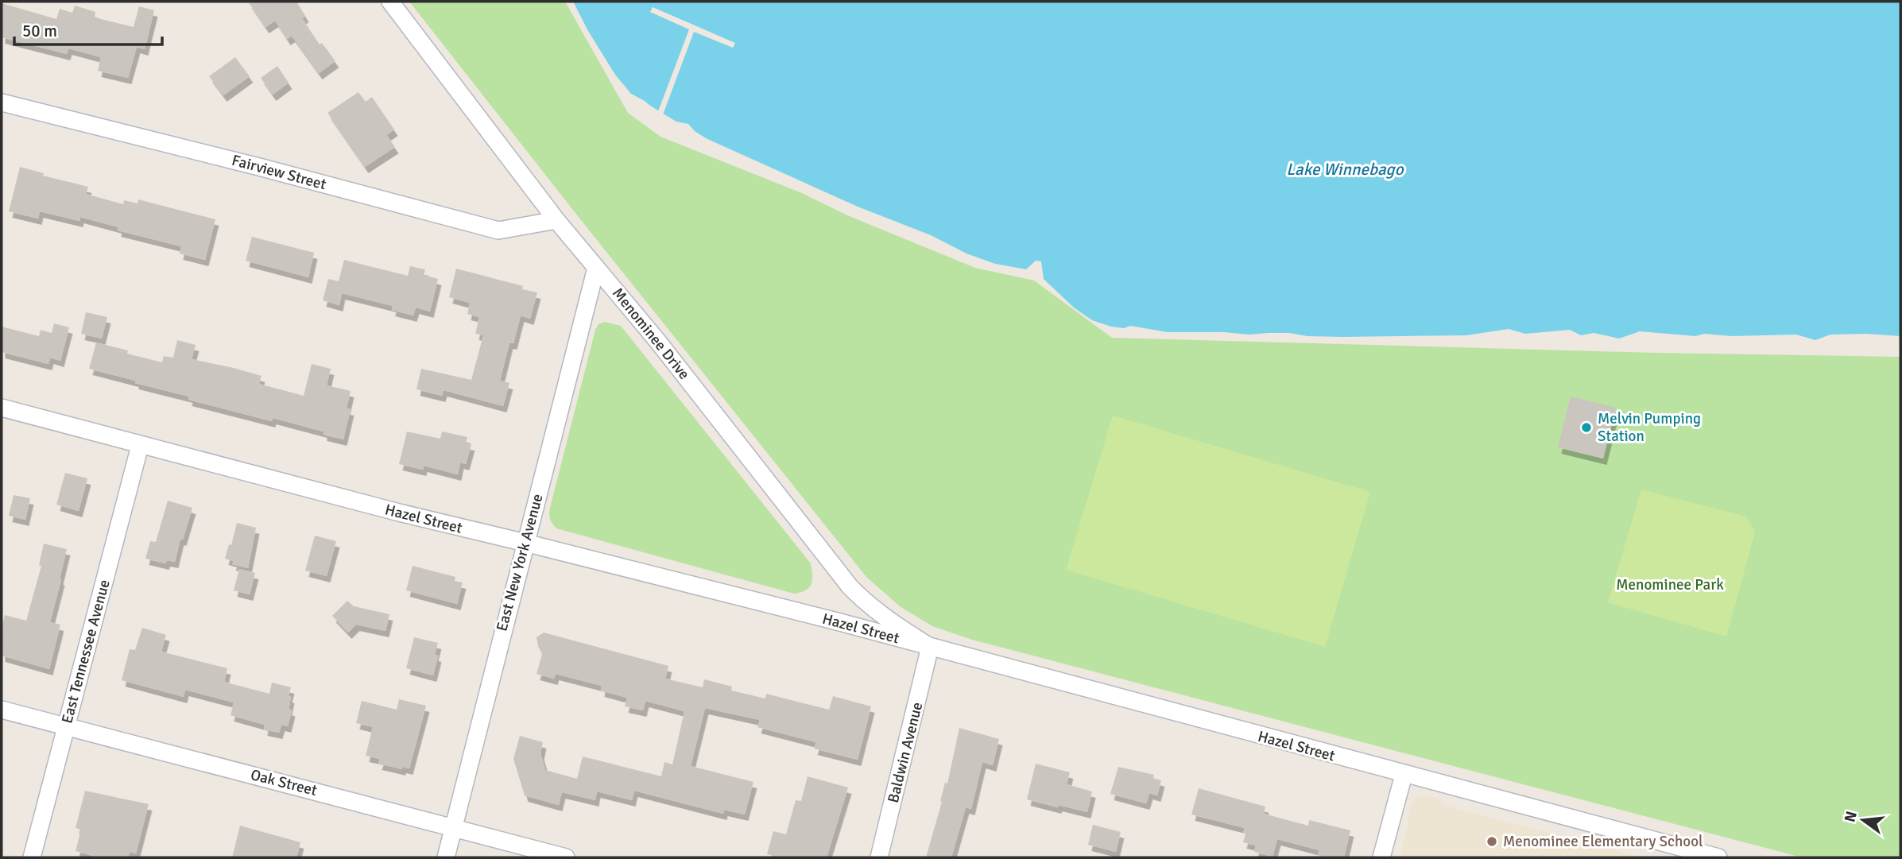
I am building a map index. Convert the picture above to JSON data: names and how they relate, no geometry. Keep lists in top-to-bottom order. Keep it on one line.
{"streets":{"street":["Fairview Street","Menominee Drive","Hazel Street","East New York Avenue","East Tennessee Avenue","Baldwin Avenue","Oak Street"]},"crossings":[["Fairview Street","Menominee Drive"],["Menominee Drive","Hazel Street"],["Menominee Drive","East New York Avenue"],["Menominee Drive","Baldwin Avenue"],["Hazel Street","East New York Avenue"],["Hazel Street","East Tennessee Avenue"],["Hazel Street","Baldwin Avenue"],["East New York Avenue","Oak Street"],["East Tennessee Avenue","Oak Street"]],"water":["Lake Winnebago"],"parks":["Menominee Park"],"places":["Melvin Pumping Station","Menominee Elementary School"],"scale_bar":"50 m","north":"left"}
